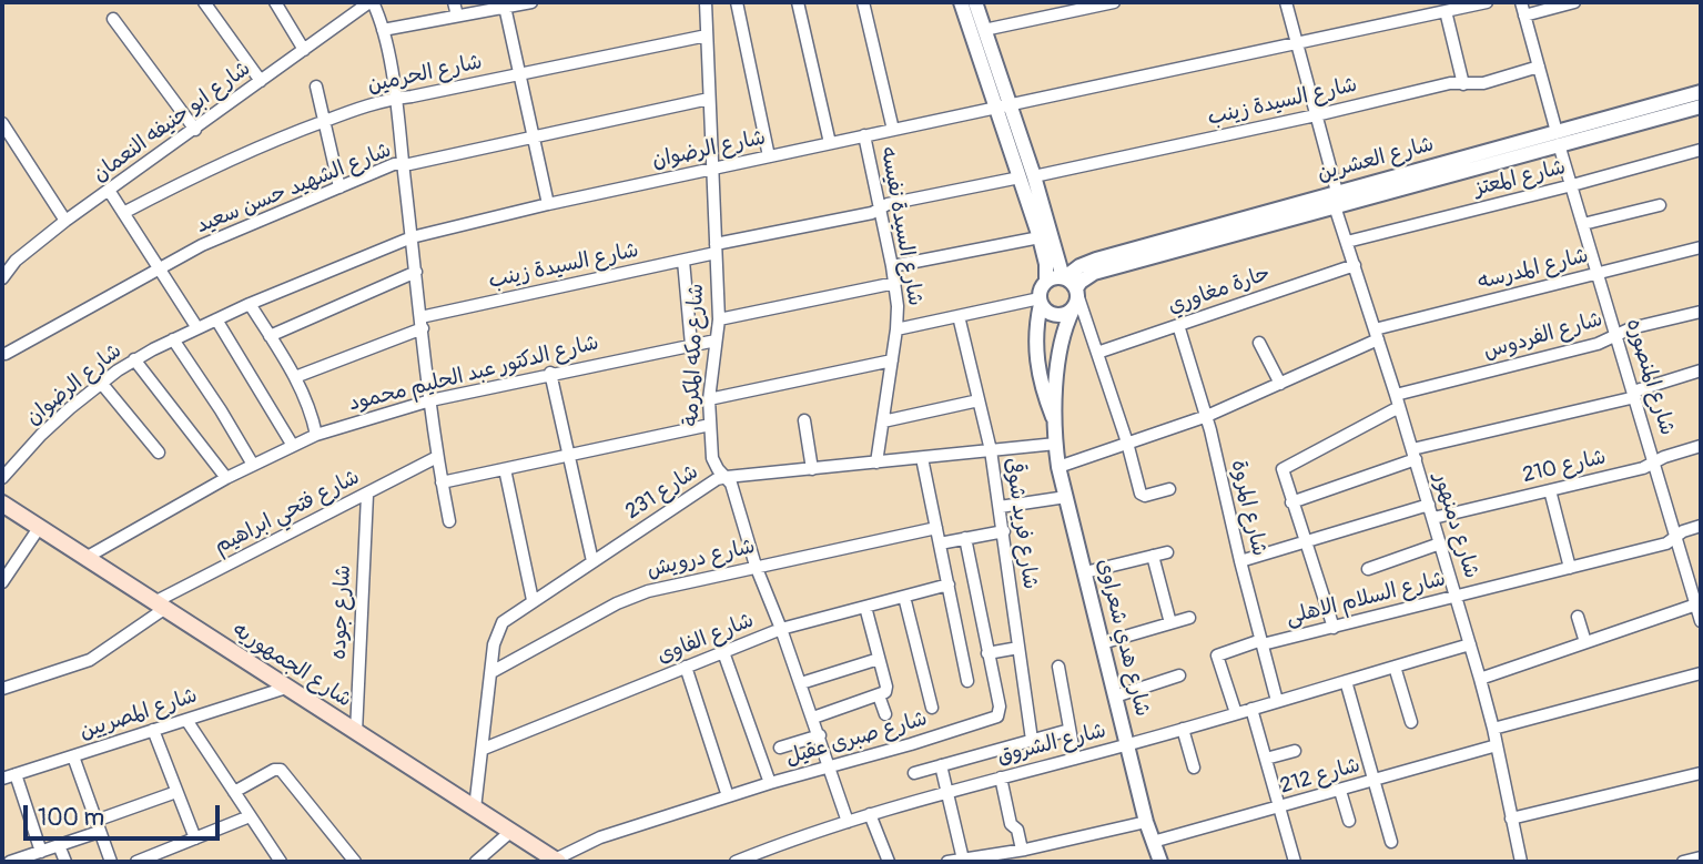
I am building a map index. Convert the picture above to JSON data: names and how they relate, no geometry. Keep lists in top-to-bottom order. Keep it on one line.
{"streets":{"main road":["شارع الجمهوريه"],"street":["شارع الحرمين","شارع السيدة زينب","شارع ابو حنيفه النعمان","شارع الرضوان","شارع العشرين","شارع المعتز","شارع الشهيد حسن سعيد","شارع السيدة نفيسه","شارع المدرسه","حارة مغاوري","شارع الفردوس","شارع مكه المكرمة","شارع الدكتور عبد الحليم محمود","شارع المنصوره","شارع 210","شارع 231","شارع المروة","شارع فتحي ابراهيم","شارع فريد شوقى","شارع دمنهور","شارع درويش","شارع السلام الاهلى","شارع جوده","شارع هدي شعراوى","شارع الفاوى","شارع المصريين","شارع صبرى عقيل","شارع الشروق","شارع 212"]},"crossings":[["شارع الحرمين","شارع مكه المكرمة"],["شارع السيدة زينب","شارع السيدة نفيسه"],["شارع السيدة زينب","شارع مكه المكرمة"],["شارع السيدة زينب","شارع المنصوره"],["شارع السيدة زينب","شارع دمنهور"],["شارع الرضوان","شارع السيدة نفيسه"],["شارع الرضوان","شارع مكه المكرمة"],["شارع الرضوان","شارع دمنهور"],["شارع العشرين","شارع المنصوره"],["شارع العشرين","شارع دمنهور"],["شارع العشرين","شارع هدي شعراوى"],["شارع المعتز","شارع المنصوره"],["شارع المعتز","شارع دمنهور"],["شارع الشهيد حسن سعيد","شارع مكه المكرمة"],["شارع السيدة نفيسه","شارع 231"],["شارع المدرسه","شارع المنصوره"],["شارع المدرسه","شارع دمنهور"],["حارة مغاوري","شارع المروة"],["حارة مغاوري","شارع دمنهور"],["شارع الفردوس","شارع المنصوره"],["شارع الفردوس","شارع دمنهور"],["شارع مكه المكرمة","شارع الدكتور عبد الحليم محمود"],["شارع مكه المكرمة","شارع 231"],["شارع مكه المكرمة","شارع درويش"],["شارع مكه المكرمة","شارع الفاوى"],["شارع مكه المكرمة","شارع صبرى عقيل"],["شارع مكه المكرمة","شارع الشروق"],["شارع الدكتور عبد الحليم محمود","شارع الجمهوريه"],["شارع المنصوره","شارع 210"],["شارع المنصوره","شارع السلام الاهلى"],["شارع 210","شارع دمنهور"],["شارع 231","شارع فريد شوقى"],["شارع 231","شارع درويش"],["شارع 231","شارع هدي شعراوى"],["شارع 231","شارع الفاوى"],["شارع 231","شارع الجمهوريه"],["شارع المروة","شارع السلام الاهلى"],["شارع المروة","شارع الشروق"],["شارع فتحي ابراهيم","شارع جوده"],["شارع فتحي ابراهيم","شارع الجمهوريه"],["شارع دمنهور","شارع السلام الاهلى"],["شارع دمنهور","شارع الشروق"],["شارع دمنهور","شارع 212"],["شارع السلام الاهلى","شارع الشروق"],["شارع جوده","شارع الجمهوريه"],["شارع هدي شعراوى","شارع الشروق"],["شارع هدي شعراوى","شارع 212"],["شارع الجمهوريه","شارع المصريين"],["شارع الجمهوريه","شارع صبرى عقيل"]],"scale_bar":"100 m"}
